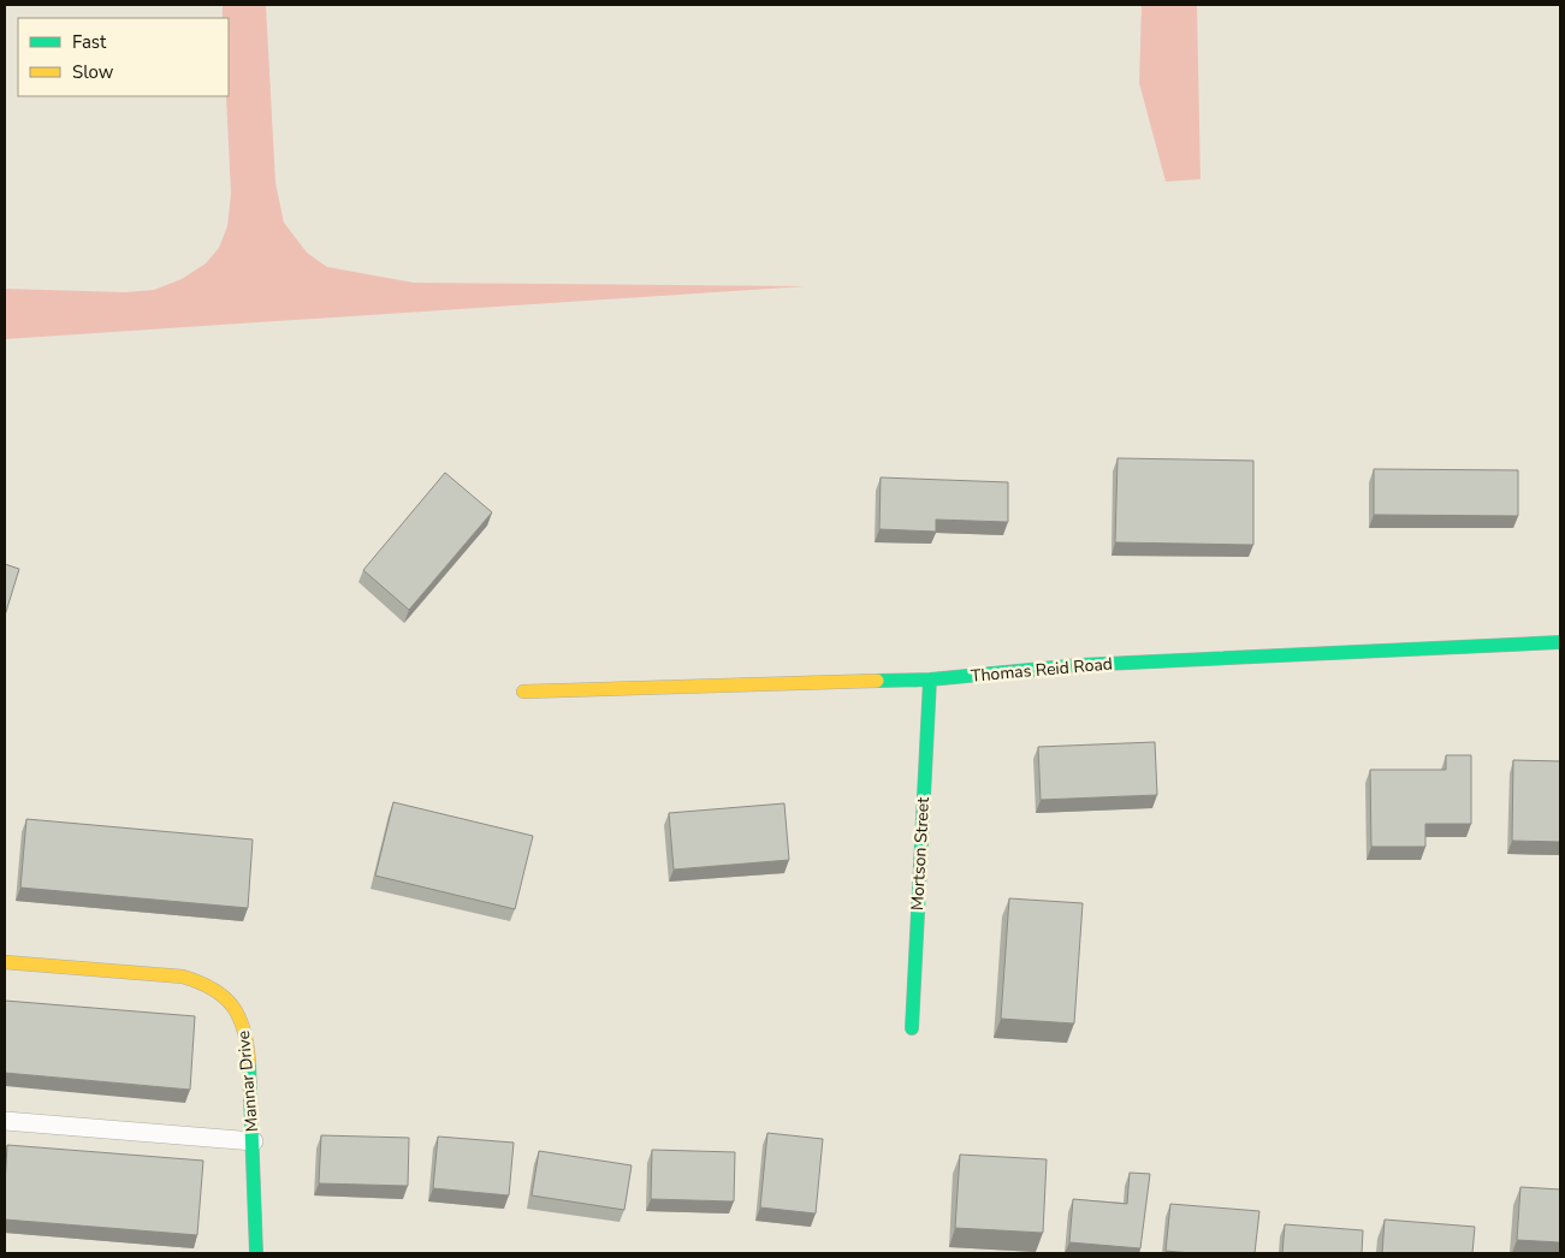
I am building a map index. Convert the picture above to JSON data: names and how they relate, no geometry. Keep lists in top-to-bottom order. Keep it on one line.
{"streets":{"street":["Thomas Reid Road","Mortson Street","Mannar Drive"]},"crossings":[["Thomas Reid Road","Mortson Street"]],"legend":["Fast","Slow"]}
